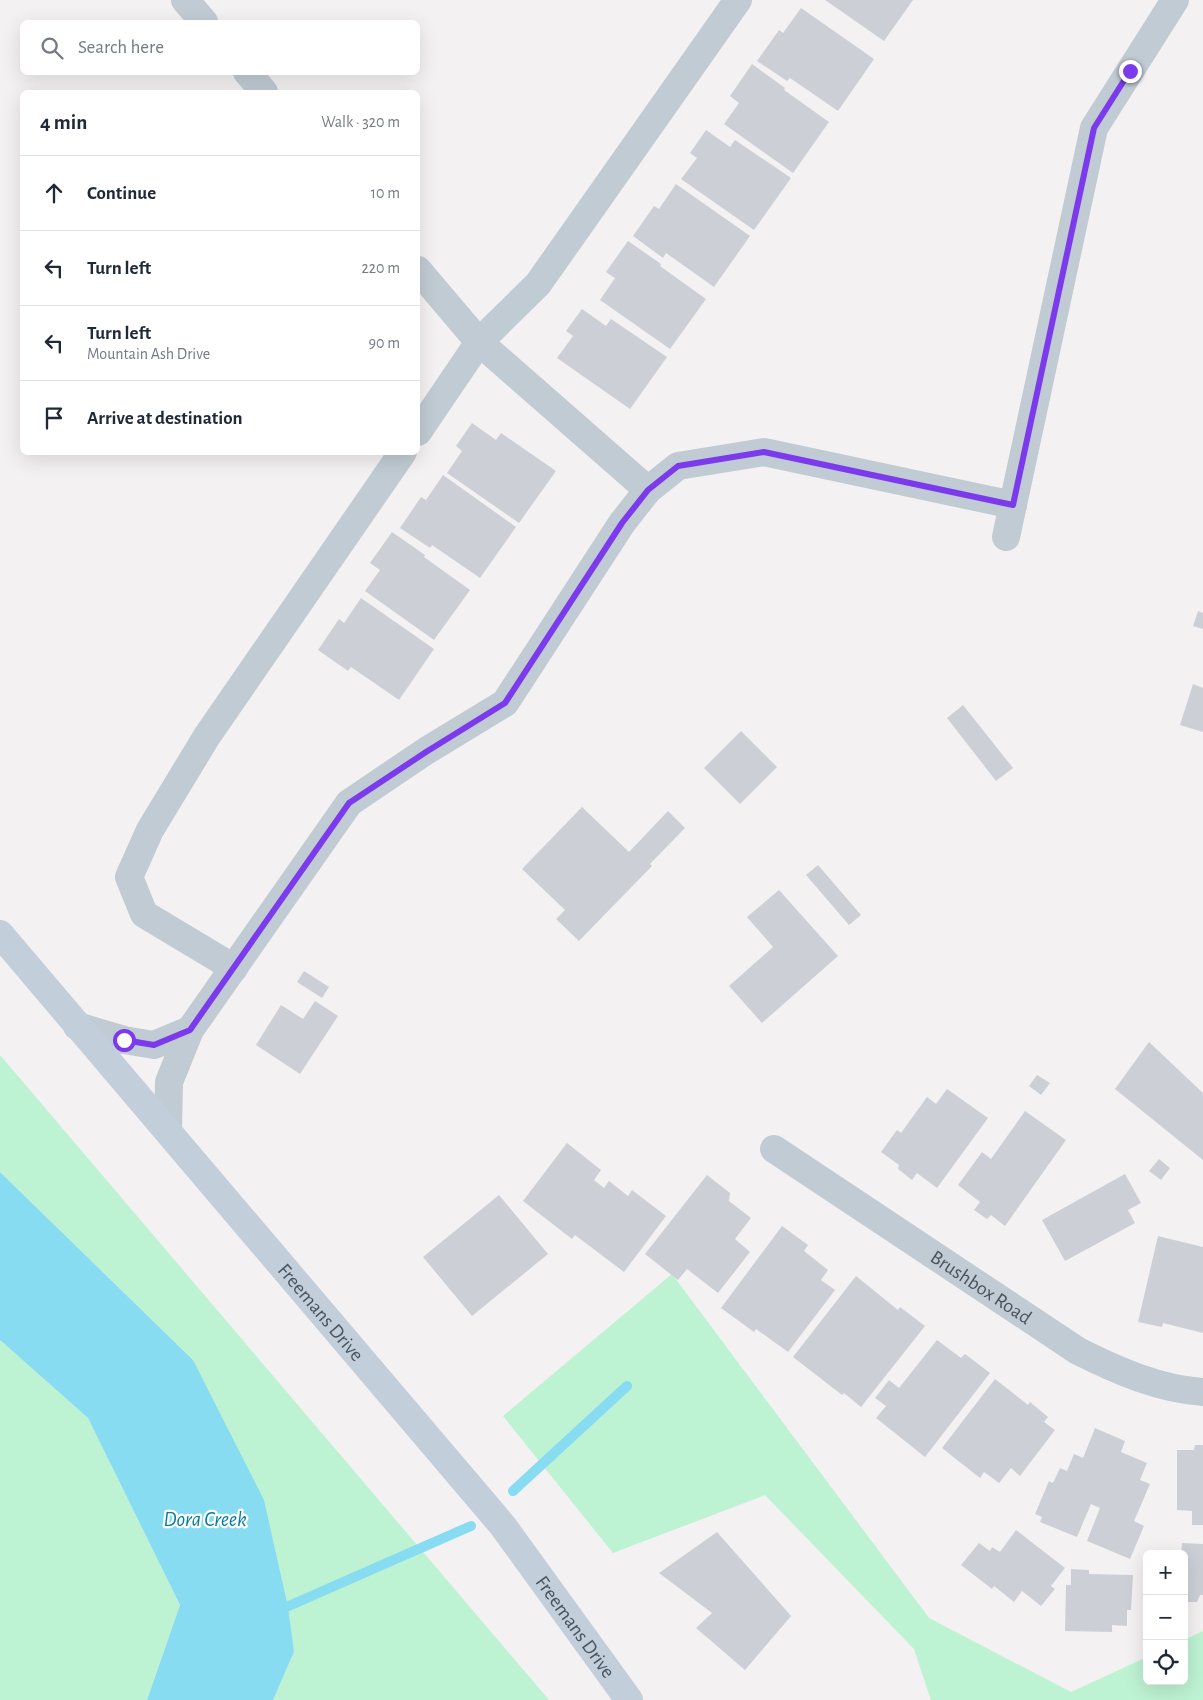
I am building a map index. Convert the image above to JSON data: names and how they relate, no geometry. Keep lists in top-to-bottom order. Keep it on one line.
{"streets":{"main road":["Freemans Drive"],"street":["Brushbox Road"]},"water":["Dora Creek"],"page":{"search":"Search here","heading":["4 min","Walk · 320 m"],"list":[["Continue","10 m"],["Turn left","220 m"],["Turn left","Mountain Ash Drive","90 m"],"Arrive at destination"],"map_buttons":["+","−"]}}
